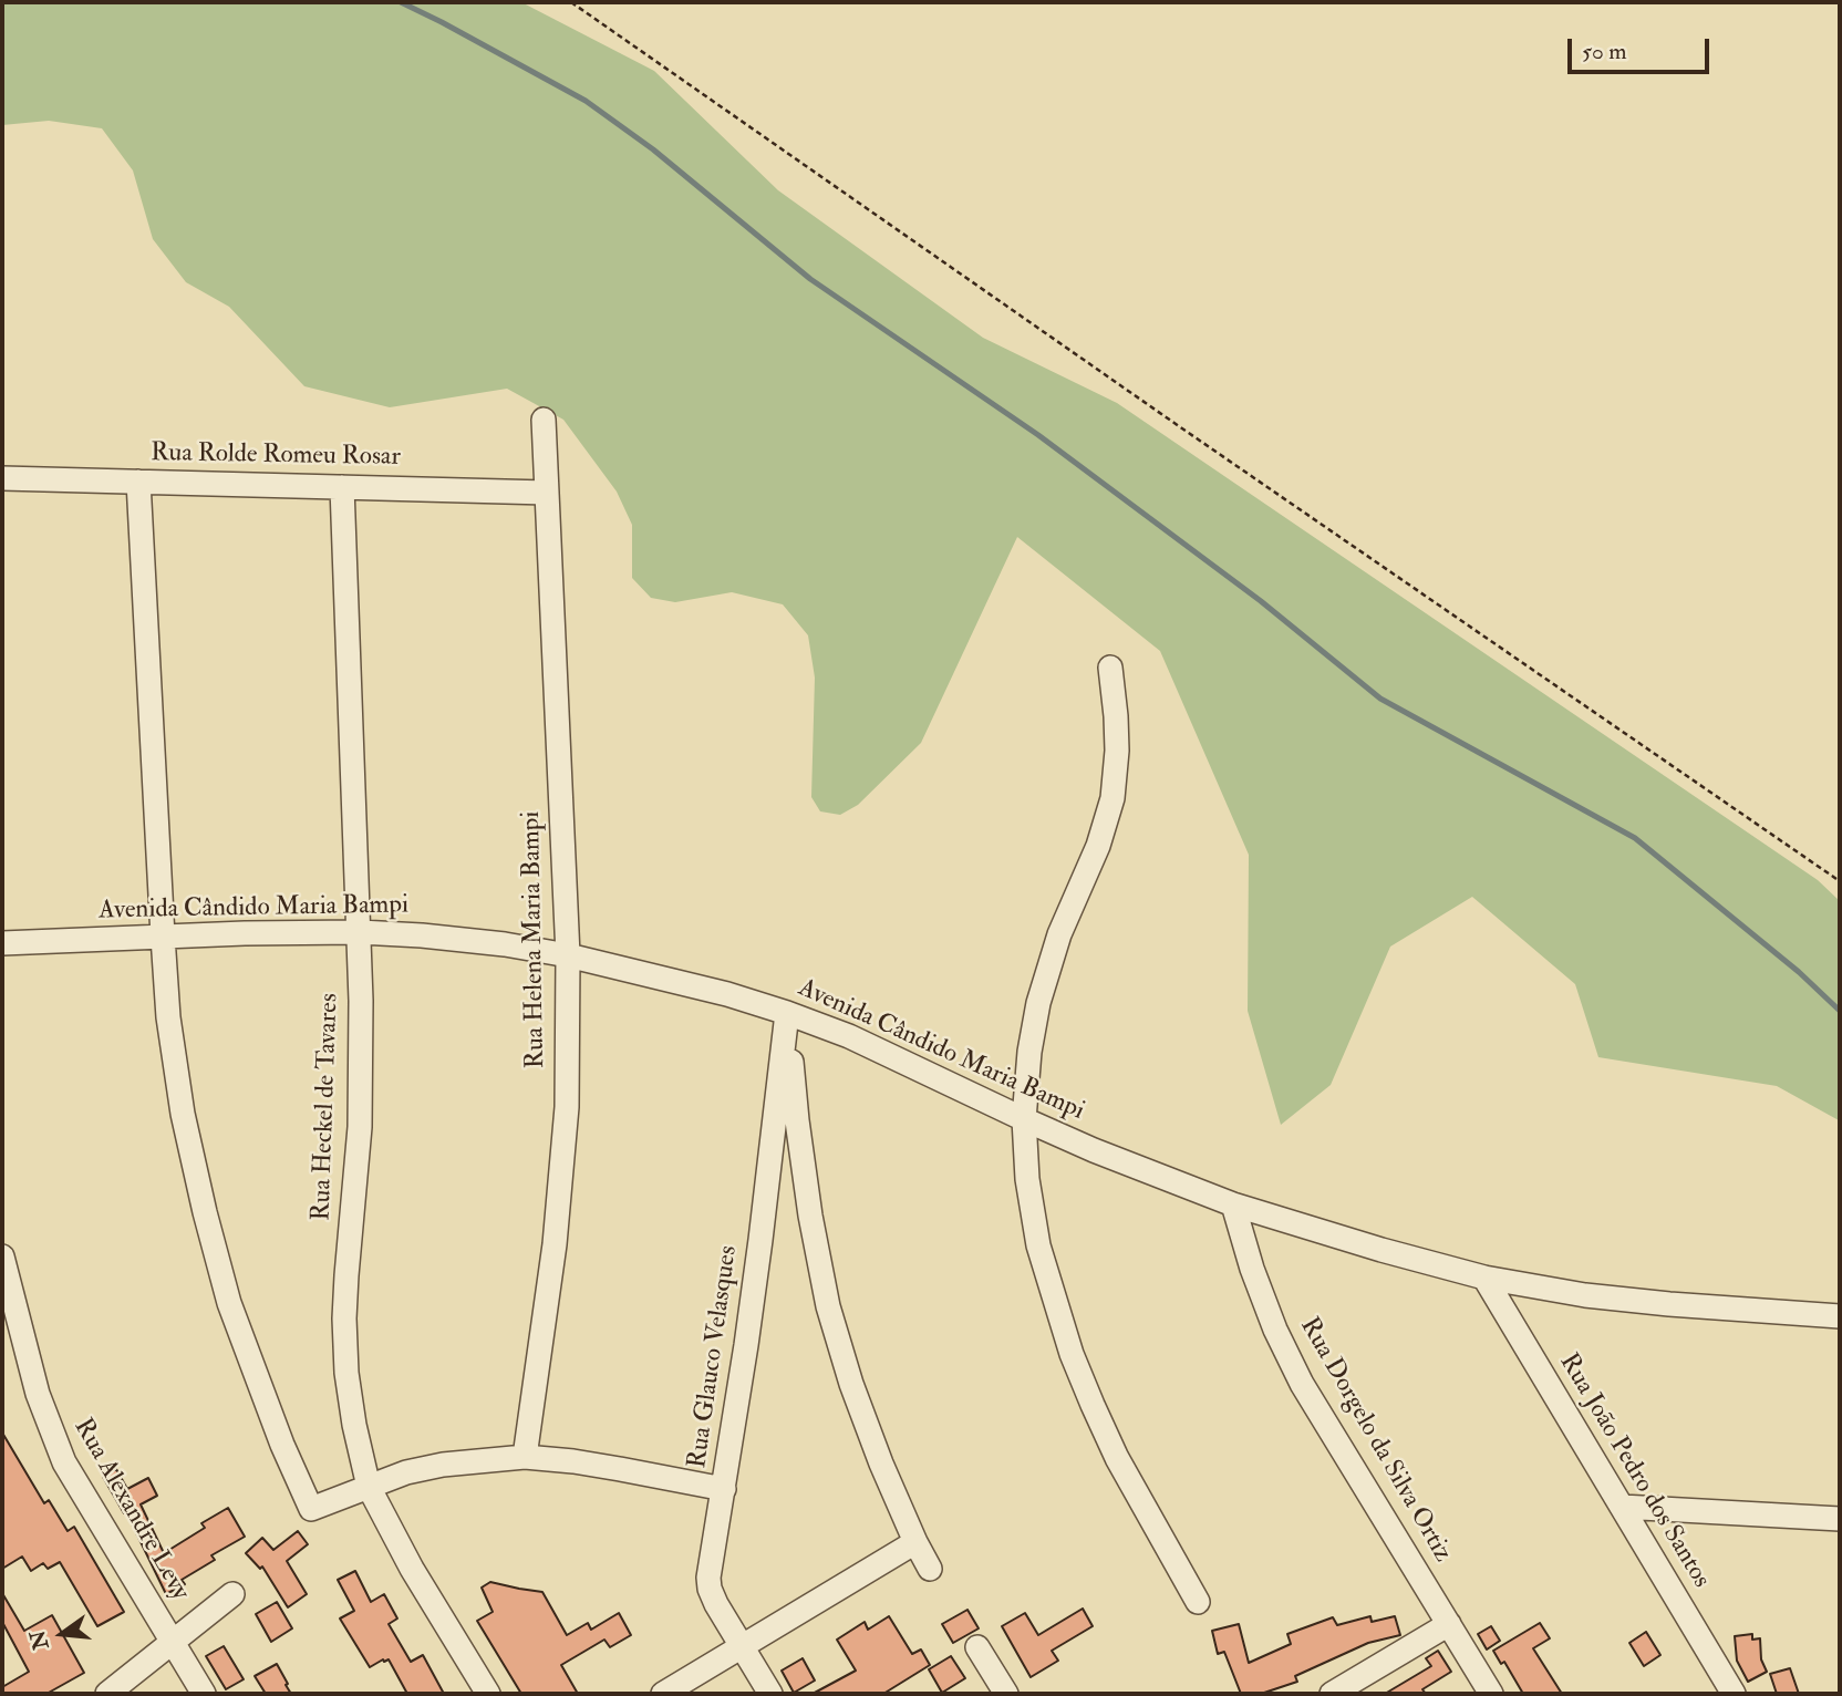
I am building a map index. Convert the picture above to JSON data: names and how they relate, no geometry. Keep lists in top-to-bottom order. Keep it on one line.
{"streets":{"street":["Rua Rolde Romeu Rosar","Avenida Cândido Maria Bampi","Rua Helena Maria Bampi","Rua Heckel de Tavares","Rua Glauco Velasques","Rua Dorgelo da Silva Ortiz","Rua João Pedro dos Santos","Rua Alexandre Levy"]},"crossings":[["Rua Rolde Romeu Rosar","Rua Helena Maria Bampi"],["Rua Rolde Romeu Rosar","Rua Heckel de Tavares"],["Avenida Cândido Maria Bampi","Rua Helena Maria Bampi"],["Avenida Cândido Maria Bampi","Rua Heckel de Tavares"],["Avenida Cândido Maria Bampi","Rua Glauco Velasques"],["Avenida Cândido Maria Bampi","Rua Dorgelo da Silva Ortiz"],["Avenida Cândido Maria Bampi","Rua João Pedro dos Santos"]],"scale_bar":"50 m","north":"left"}
